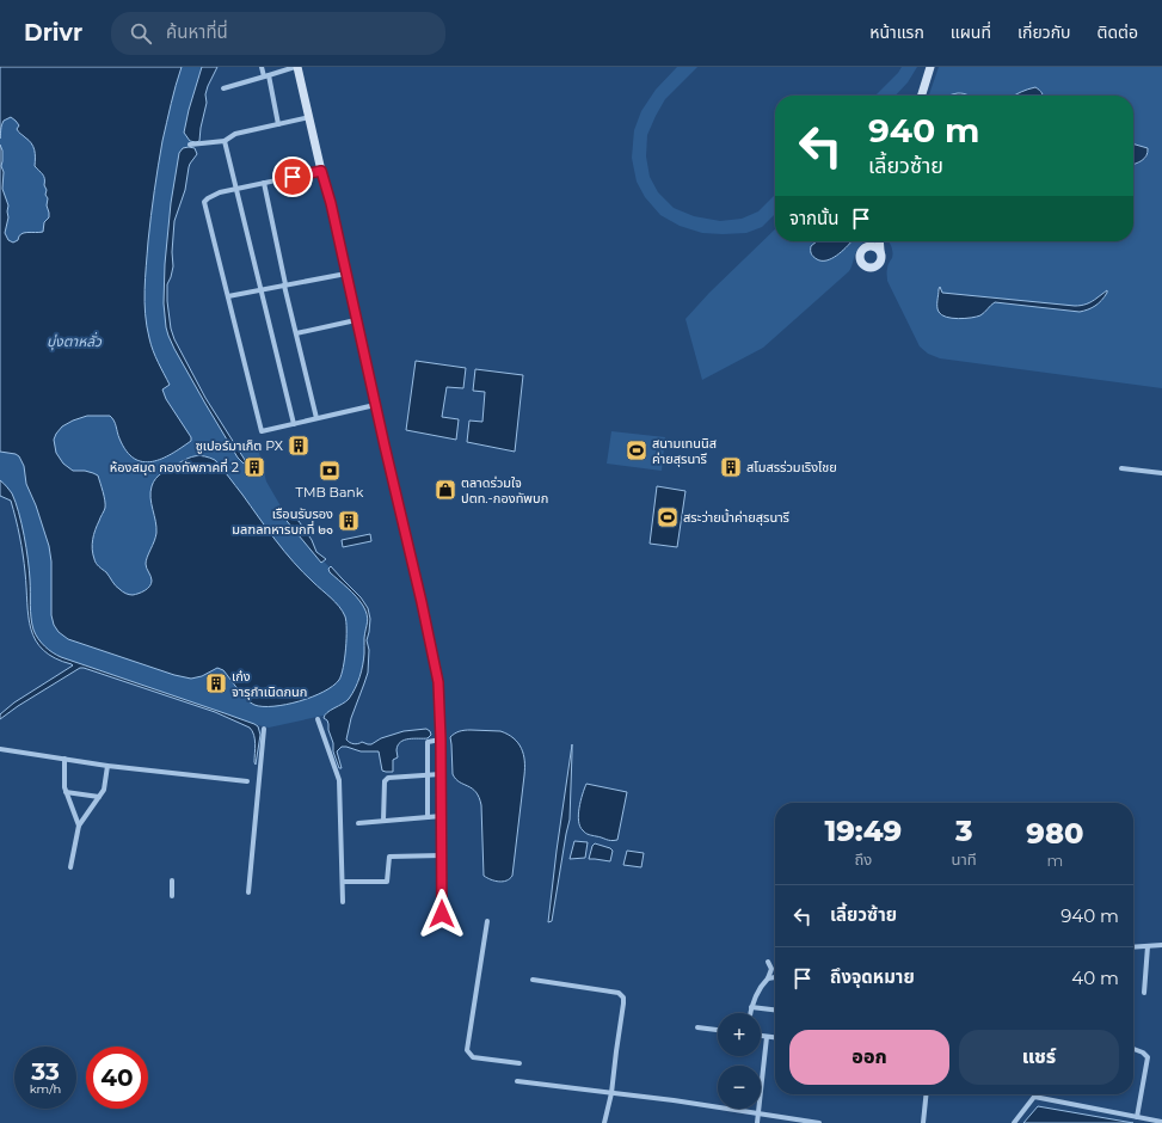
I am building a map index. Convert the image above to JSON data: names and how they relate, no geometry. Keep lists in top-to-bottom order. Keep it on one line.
{"water":["บุ่งตาหลั่ว"],"places":{"building":["ซูเปอร์มาเก็ต PX","ห้องสมุด กองทัพภาคที่ 2","สโมสรร่วมเริงไชย","เรือนรับรอง มลฑลทหารบกที่ ๒๑","เก๋ง จารุกำเนิดกนก"],"sports":["สนามเทนนิส ค่ายสุรนารี","สระว่ายนํ้าค่ายสุรนารี"],"bank":["TMB Bank"],"shop":["ตลาดร่วมใจ ปตท.-กองทัพบก"]},"page":{"header":"Drivr","search":"ค้นหาที่นี่","nav":["หน้าแรก","แผนที่","เกี่ยวกับ","ติดต่อ"],"turn":["940 m","เลี้ยวซ้าย"],"then":"จากนั้น","eta":["19:49","ถึง","3","นาที","980","m"],"list":[{"name":"เลี้ยวซ้าย","value":"940 m"},{"name":"ถึงจุดหมาย","value":"40 m"}],"map_buttons":["+","−"],"buttons":["ออก","แชร์"],"speed":"33 km/h","limit":"40"}}
